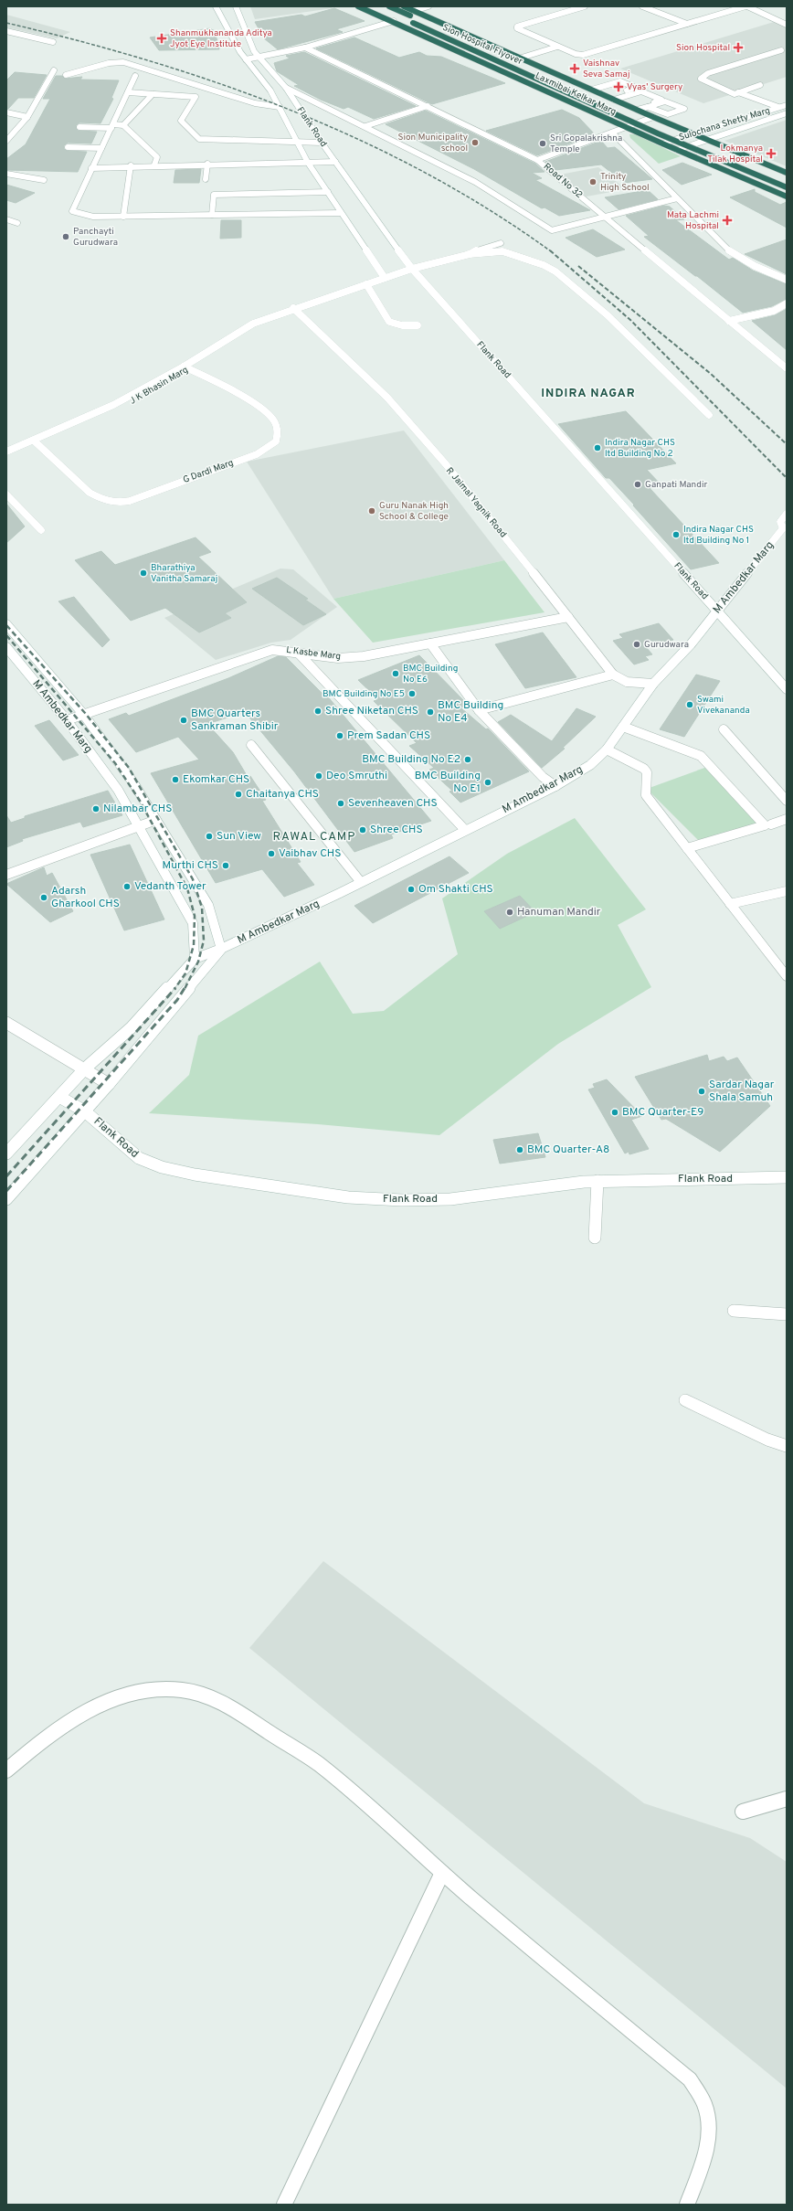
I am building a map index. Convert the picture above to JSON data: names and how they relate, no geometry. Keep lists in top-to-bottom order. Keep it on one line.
{"streets":{"highway":["Sion Hospital Flyover","Laxmibai Kelkar Marg"],"street":["Sulochana Shetty Marg","Flank Road","Road No 32","J K Bhasin Marg","G Dardi Marg","R Jaimal Yagnik Road","M Ambedkar Marg","L Kasbe Marg"]},"crossings":[["Laxmibai Kelkar Marg","Sulochana Shetty Marg"],["Flank Road","J K Bhasin Marg"],["Flank Road","M Ambedkar Marg"],["J K Bhasin Marg","G Dardi Marg"],["J K Bhasin Marg","R Jaimal Yagnik Road"],["R Jaimal Yagnik Road","M Ambedkar Marg"],["R Jaimal Yagnik Road","L Kasbe Marg"],["M Ambedkar Marg","L Kasbe Marg"]],"districts":["INDIRA NAGAR","RAWAL CAMP"],"places":{"health":["Shanmukhananda Aditya Jyot Eye Institute","Sion Hospital","Vaishnav Seva Samaj","Vyas' Surgery","Lokmanya Tilak Hospital","Mata Lachmi Hospital"],"other":["Sion Municipality school","Sri Gopalakrishna Temple","Trinity High School","Panchayti Gurudwara","Indira Nagar CHS ltd Building No 2","Ganpati Mandir","Guru Nanak High School & College","Indira Nagar CHS ltd Building No 1","Bharathiya Vanitha Samaraj","Gurudwara","BMC Building No E6","BMC Building No E5","Swami Vivekananda","Shree Niketan CHS","BMC Building No E4","BMC Quarters Sankraman Shibir","Prem Sadan CHS","BMC Building No E2","Deo Smruthi","Ekomkar CHS","BMC Building No E1","Chaitanya CHS","Sevenheaven CHS","Nilambar CHS","Shree CHS","Sun View","Vaibhav CHS","Murthi CHS","Vedanth Tower","Om Shakti CHS","Adarsh Gharkool CHS","Hanuman Mandir","Sardar Nagar Shala Samuh","BMC Quarter-E9","BMC Quarter-A8"]}}
